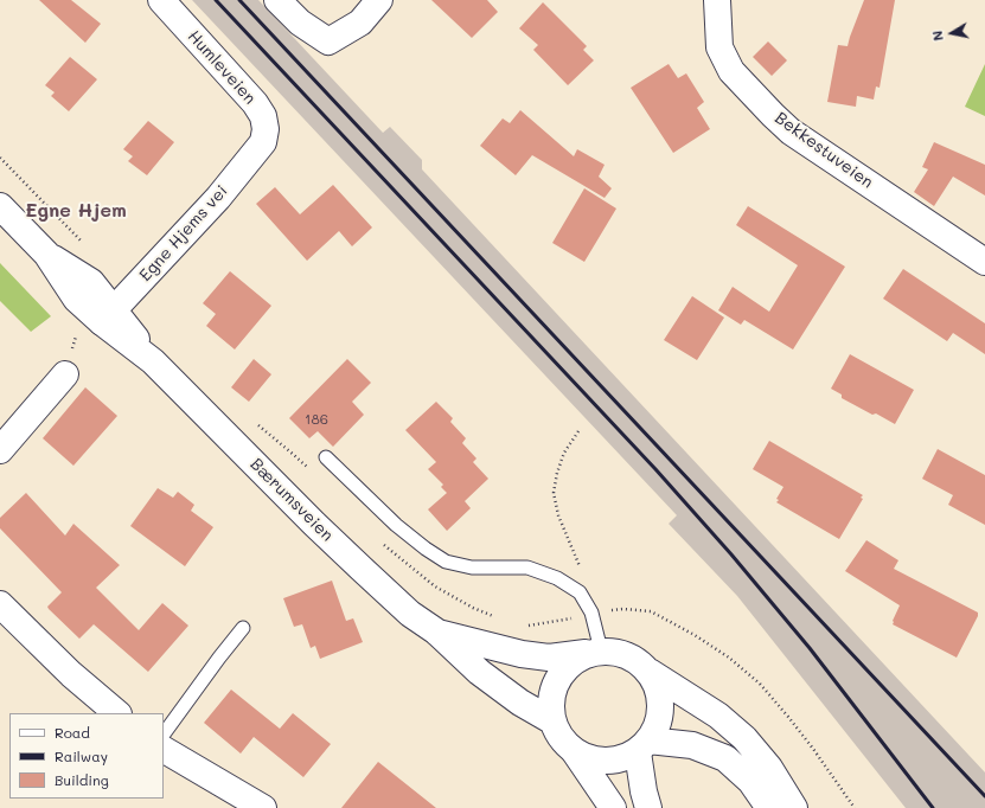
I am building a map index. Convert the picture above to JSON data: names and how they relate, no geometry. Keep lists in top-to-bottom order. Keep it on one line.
{"streets":{"main road":["Humleveien","Bekkestuveien","Egne Hjems vei","Bærumsveien"]},"crossings":[["Humleveien","Egne Hjems vei"],["Egne Hjems vei","Bærumsveien"]],"districts":["Egne Hjem"],"house_numbers":["186"],"legend":["Road","Railway","Building"],"north":"left"}
